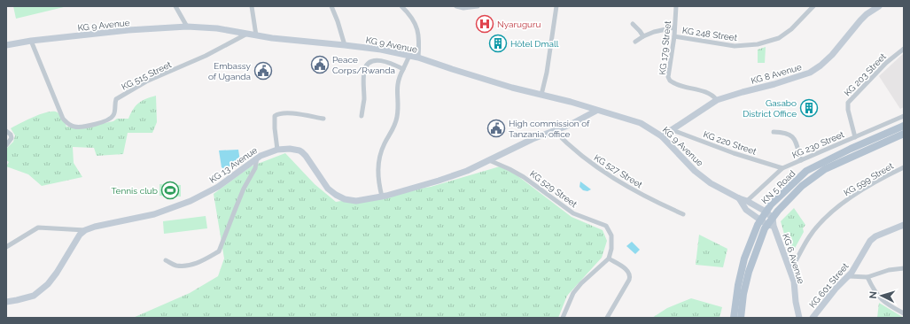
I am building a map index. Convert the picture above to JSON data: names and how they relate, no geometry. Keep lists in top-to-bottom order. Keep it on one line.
{"streets":{"main road":["KG 9 Avenue","KG 8 Avenue","KG 13 Avenue","KN 5 Road","KG 6 Avenue","KG 601 Street"],"street":["KG 248 Street","KG 179 Street","KG 203 Street","KG 515 Street","KG 220 Street","KG 230 Street","KG 527 Street","KG 599 Street","KG 529 Street"]},"crossings":[["KG 9 Avenue","KG 8 Avenue"],["KG 9 Avenue","KG 515 Street"],["KG 9 Avenue","KG 230 Street"],["KG 9 Avenue","KG 13 Avenue"],["KG 9 Avenue","KN 5 Road"],["KG 9 Avenue","KG 6 Avenue"],["KG 248 Street","KG 179 Street"],["KG 179 Street","KG 8 Avenue"],["KG 8 Avenue","KG 220 Street"],["KG 203 Street","KG 230 Street"],["KG 220 Street","KG 230 Street"],["KG 13 Avenue","KG 527 Street"],["KG 13 Avenue","KG 529 Street"],["KG 599 Street","KG 6 Avenue"],["KN 5 Road","KG 6 Avenue"]],"places":{"hospital":["Nyaruguru"],"building":["Hôtel Dmall","Gasabo District Office"],"public building":["Peace Corps/Rwanda","Embassy of Uganda","High commission of Tanzania, office"],"sports":["Tennis club"]},"north":"left"}
